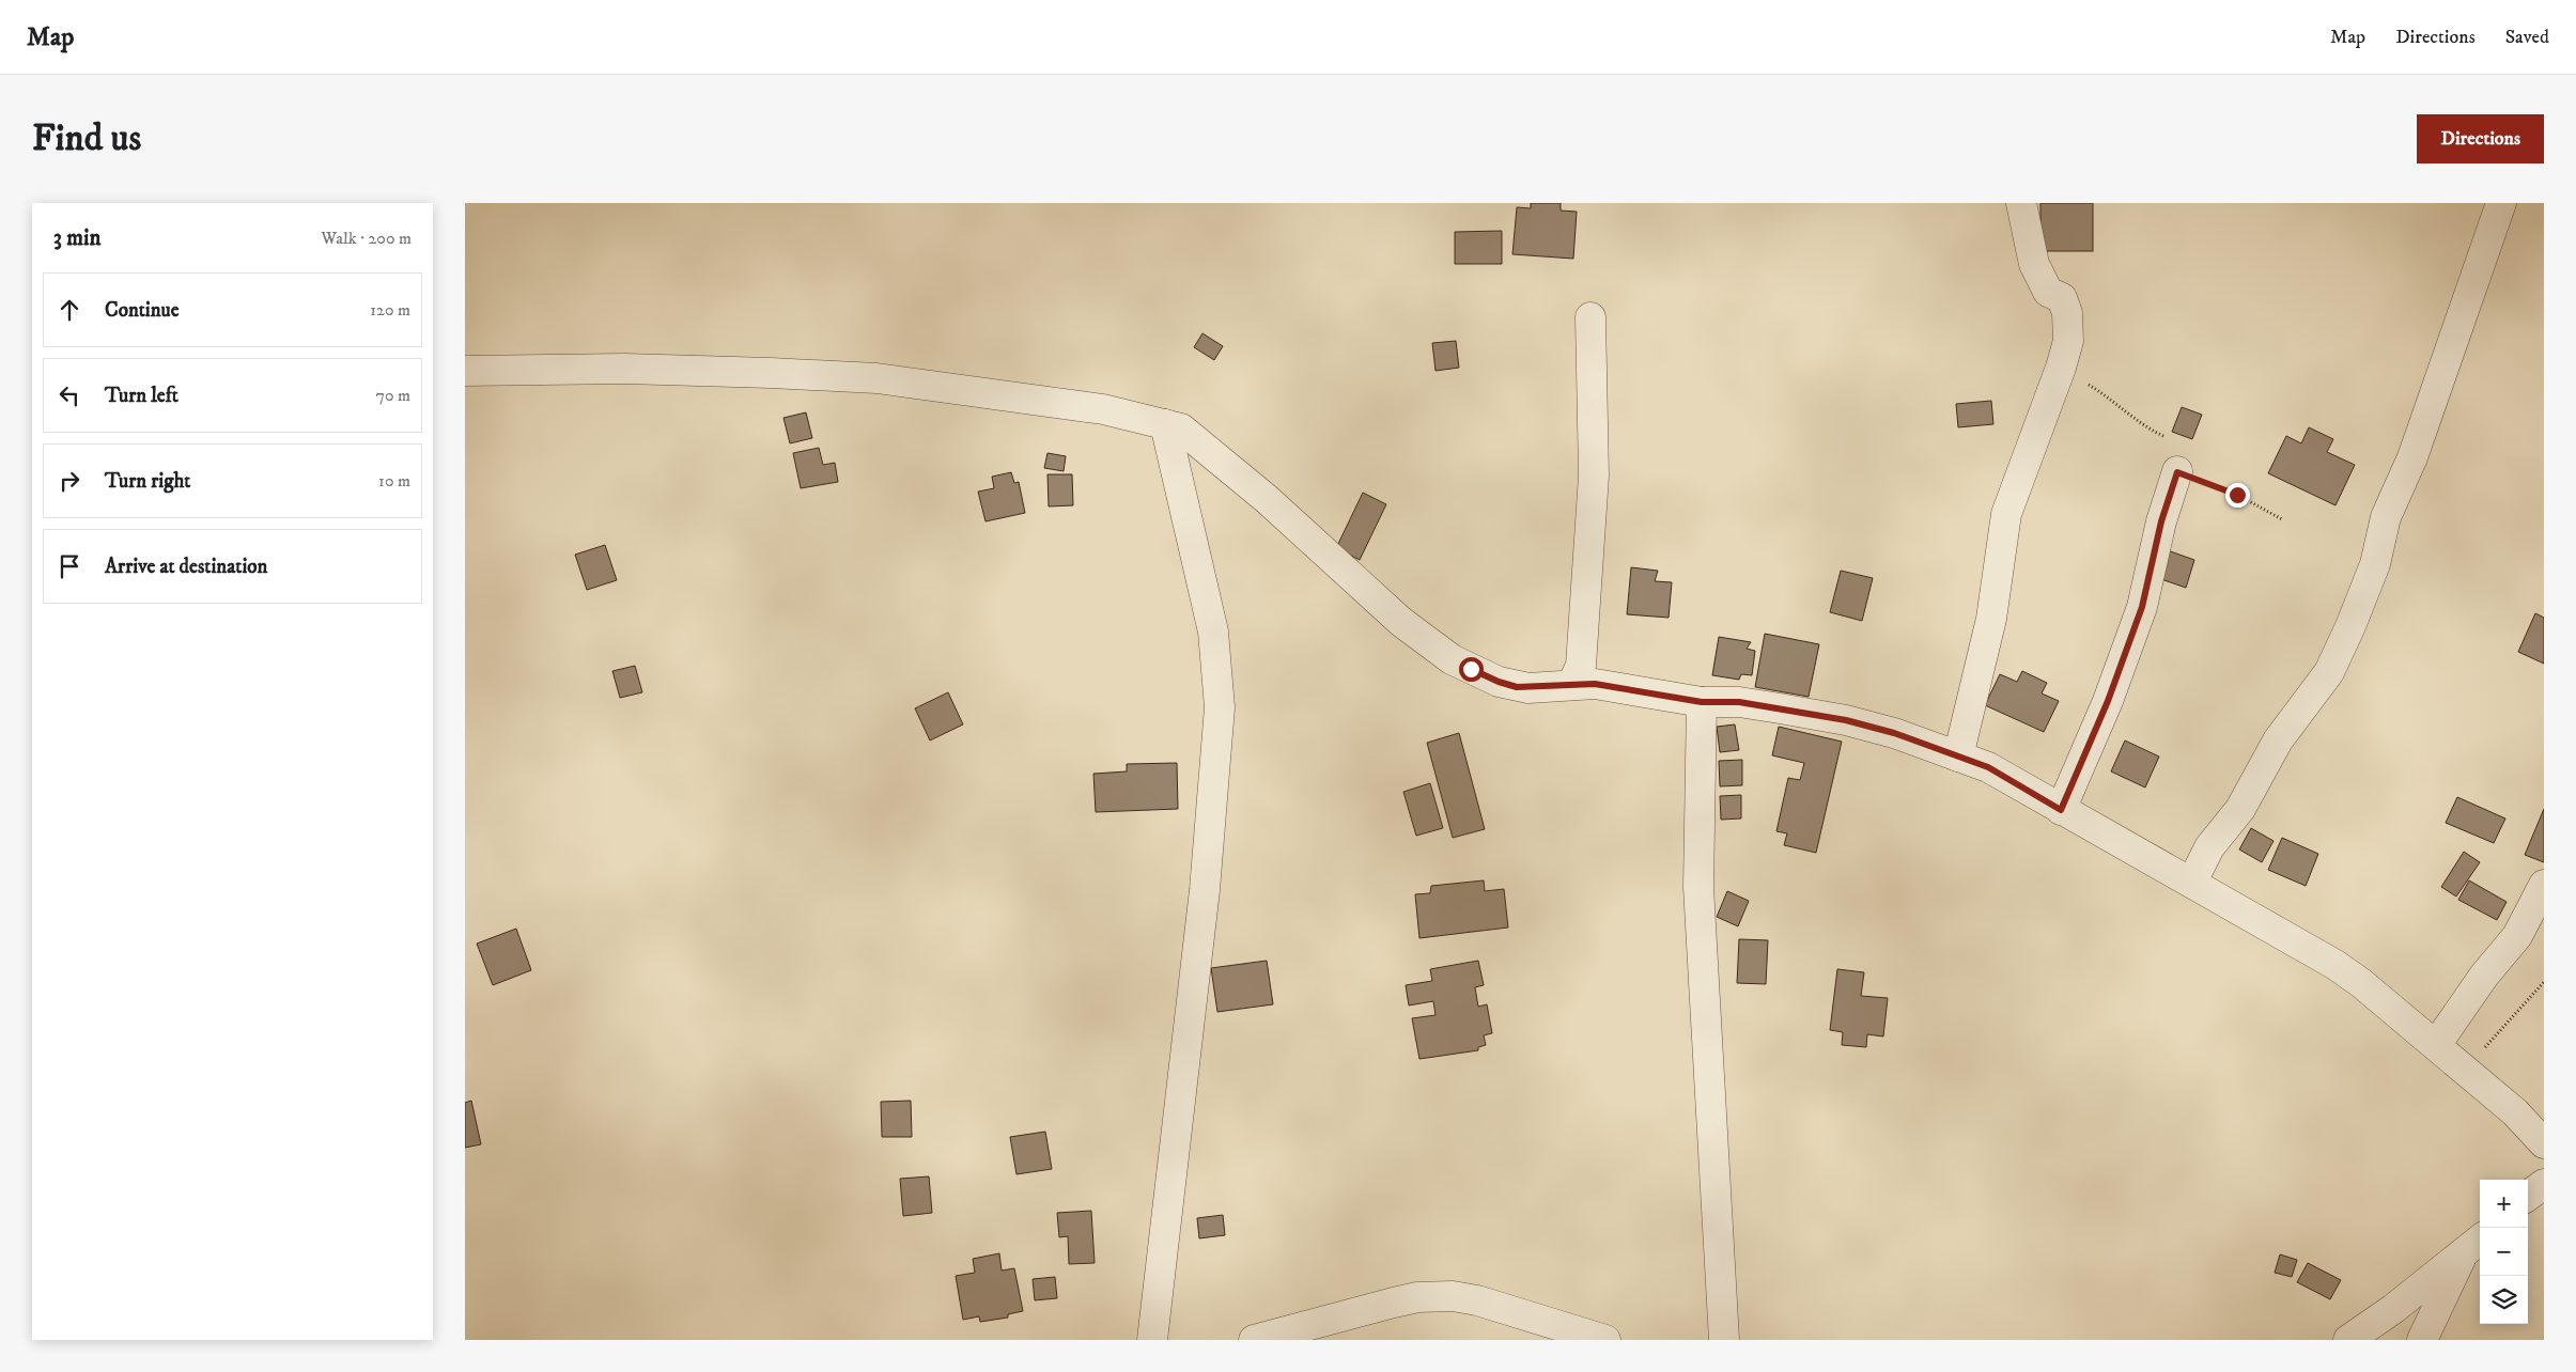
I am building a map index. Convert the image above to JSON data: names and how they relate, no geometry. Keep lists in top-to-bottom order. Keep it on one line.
{"page":{"header":"Map","nav":["Map","Directions","Saved"],"buttons":"Directions","title":"Find us","heading":["3 min","Walk · 200 m"],"list":[["Continue","120 m"],["Turn left","70 m"],["Turn right","10 m"],"Arrive at destination"],"map_buttons":["+","−"]}}
